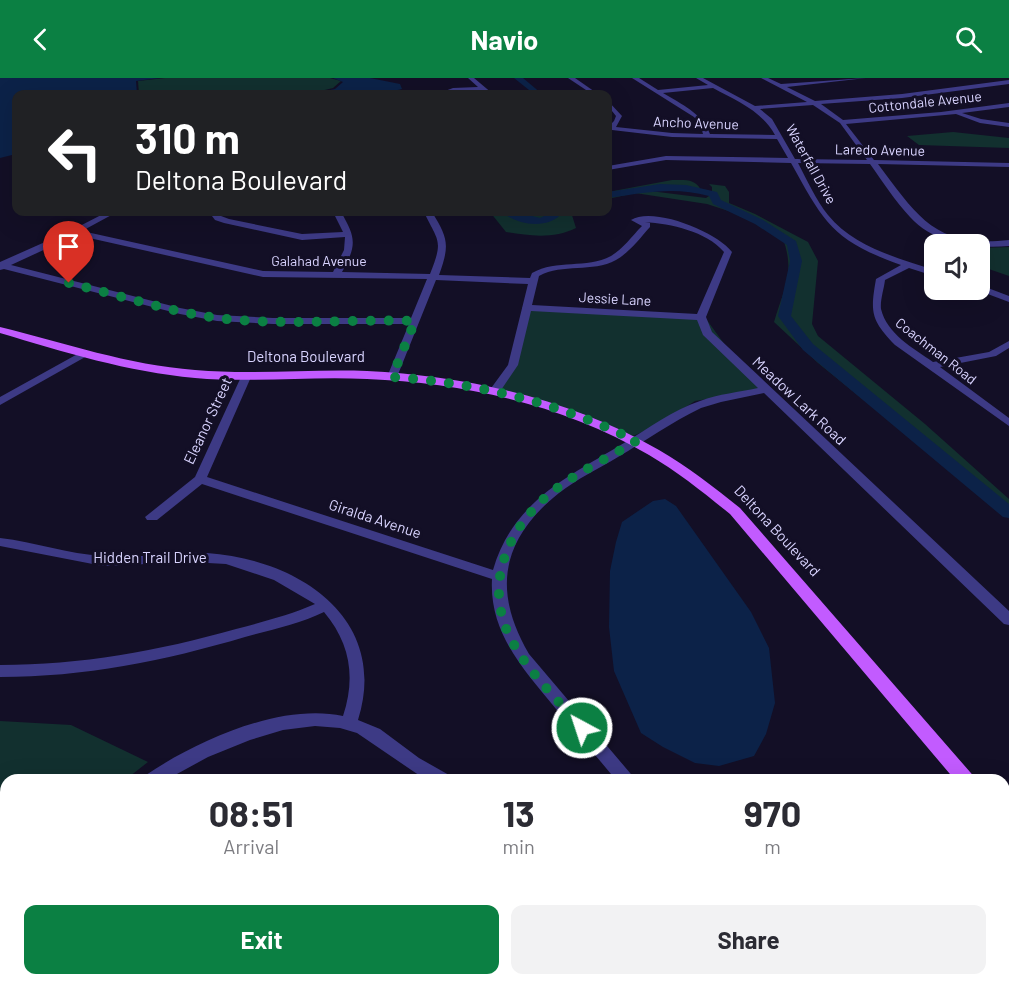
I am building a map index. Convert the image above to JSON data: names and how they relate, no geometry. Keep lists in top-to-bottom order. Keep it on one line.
{"streets":{"main road":["Deltona Boulevard"],"street":["Cottondale Avenue","Ancho Avenue","Laredo Avenue","Waterfall Drive","Galahad Avenue","Jessie Lane","Coachman Road","Meadow Lark Road","Eleanor Street","Giralda Avenue","Hidden Trail Drive"]},"crossings":[["Ancho Avenue","Waterfall Drive"],["Laredo Avenue","Waterfall Drive"],["Waterfall Drive","Coachman Road"],["Jessie Lane","Meadow Lark Road"],["Deltona Boulevard","Eleanor Street"],["Eleanor Street","Giralda Avenue"]],"page":{"header":"Navio","turn":["310 m","Deltona Boulevard"],"eta":["08:51","Arrival","13","min","970","m"],"buttons":["Exit","Share"]}}
